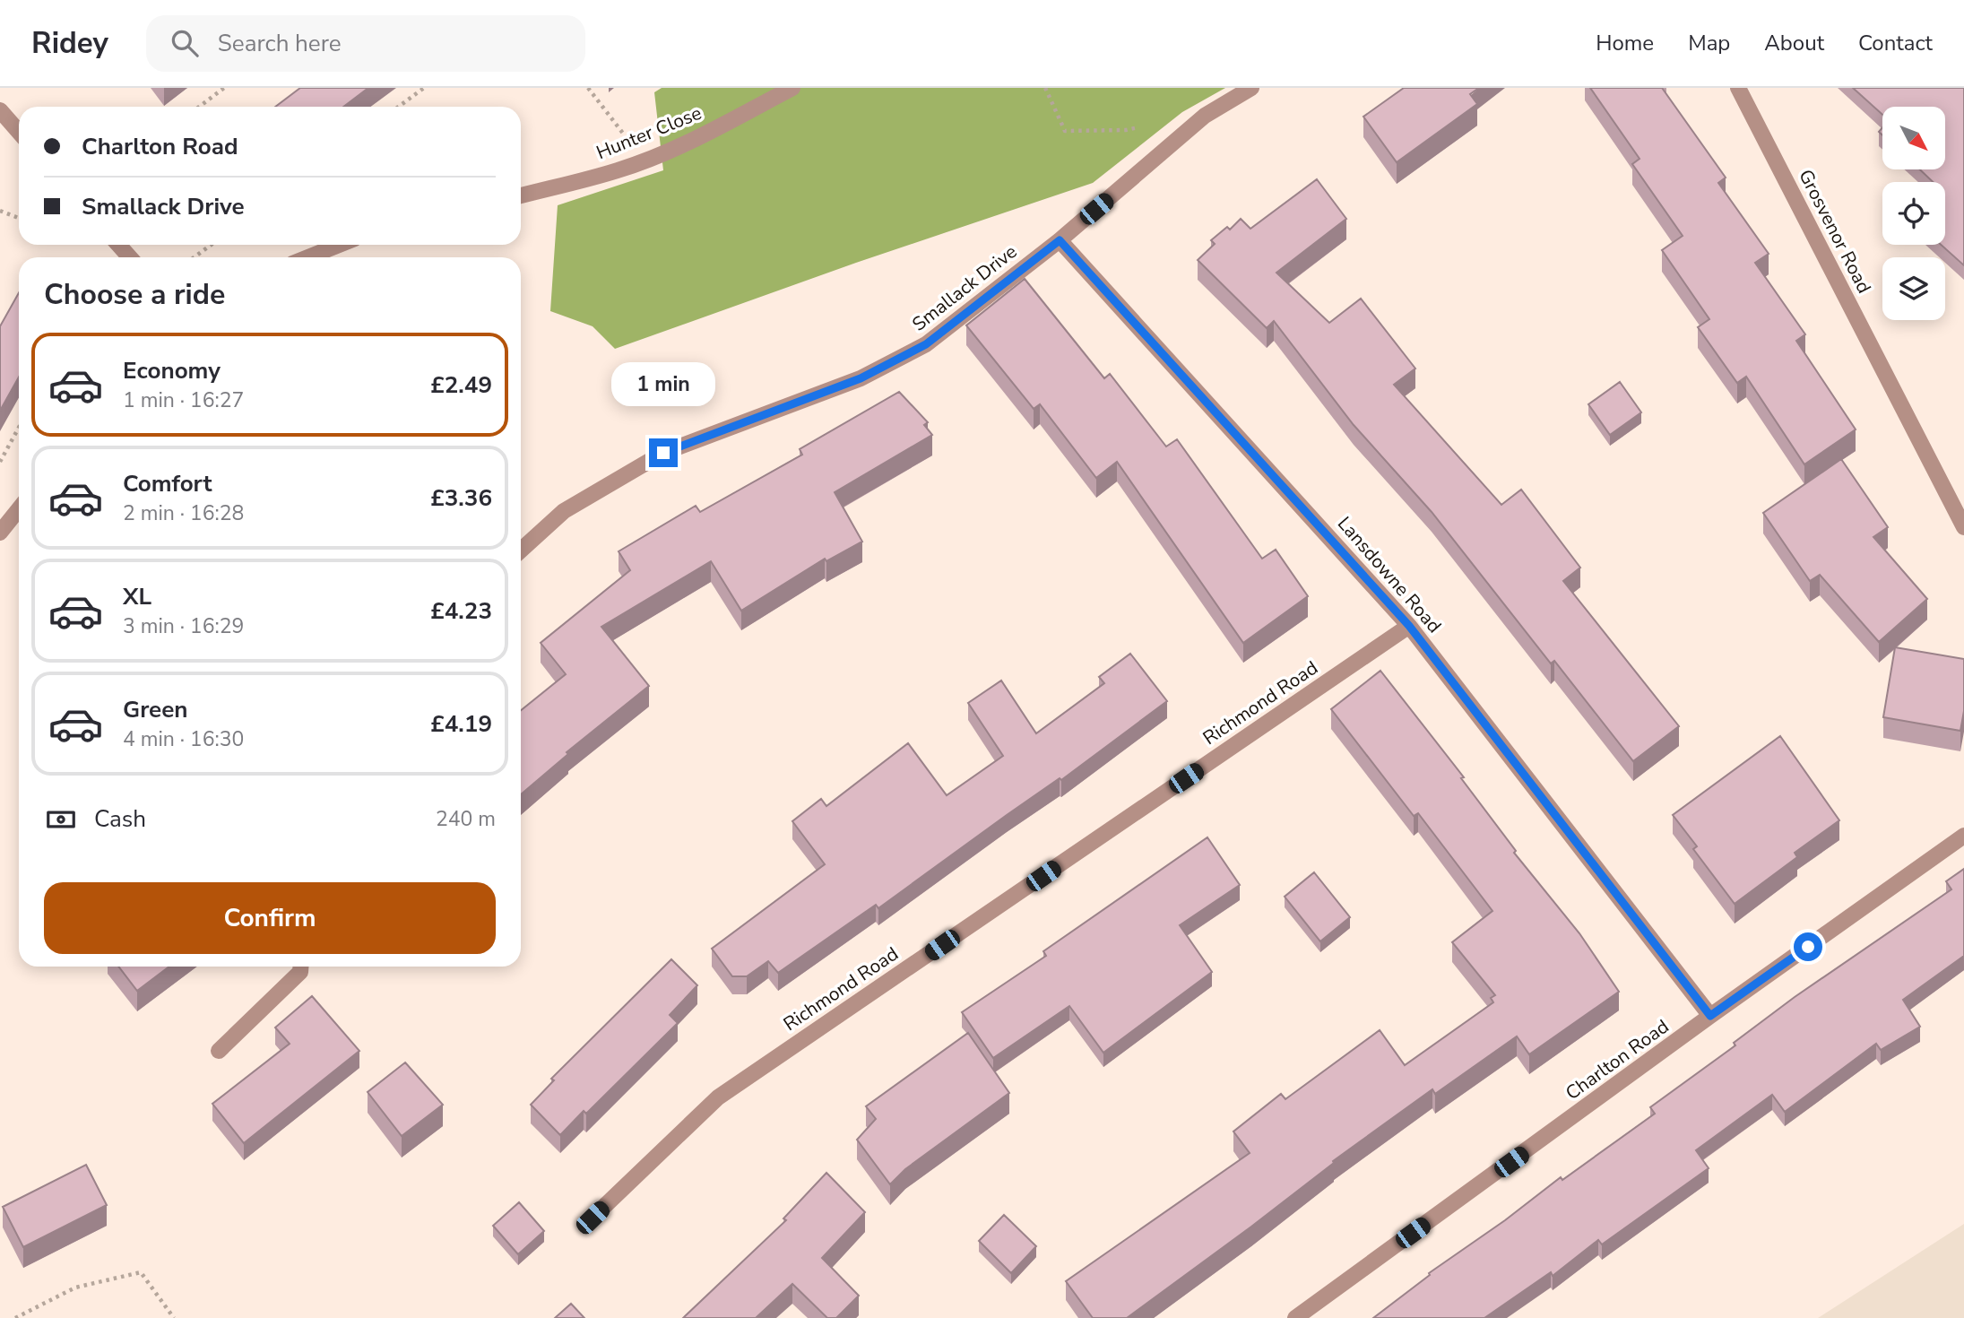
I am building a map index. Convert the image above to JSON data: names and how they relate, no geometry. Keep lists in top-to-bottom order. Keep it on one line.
{"streets":{"street":["Hunter Close","Grosvenor Road","Smallack Drive","Lansdowne Road","Richmond Road","Charlton Road"]},"crossings":[["Smallack Drive","Lansdowne Road"],["Lansdowne Road","Richmond Road"],["Lansdowne Road","Charlton Road"]],"north":"bottom right","page":{"header":"Ridey","search":"Search here","nav":["Home","Map","About","Contact"],"banner":["Charlton Road","Smallack Drive"],"heading":"Choose a ride","list":[{"name":"Economy","note":"1 min · 16:27","value":"£2.49"},{"name":"Comfort","note":"2 min · 16:28","value":"£3.36"},{"name":"XL","note":"3 min · 16:29","value":"£4.23"},{"name":"Green","note":"4 min · 16:30","value":"£4.19"}],"bubble":"1 min","pay":["Cash","240 m"],"buttons":"Confirm"}}
